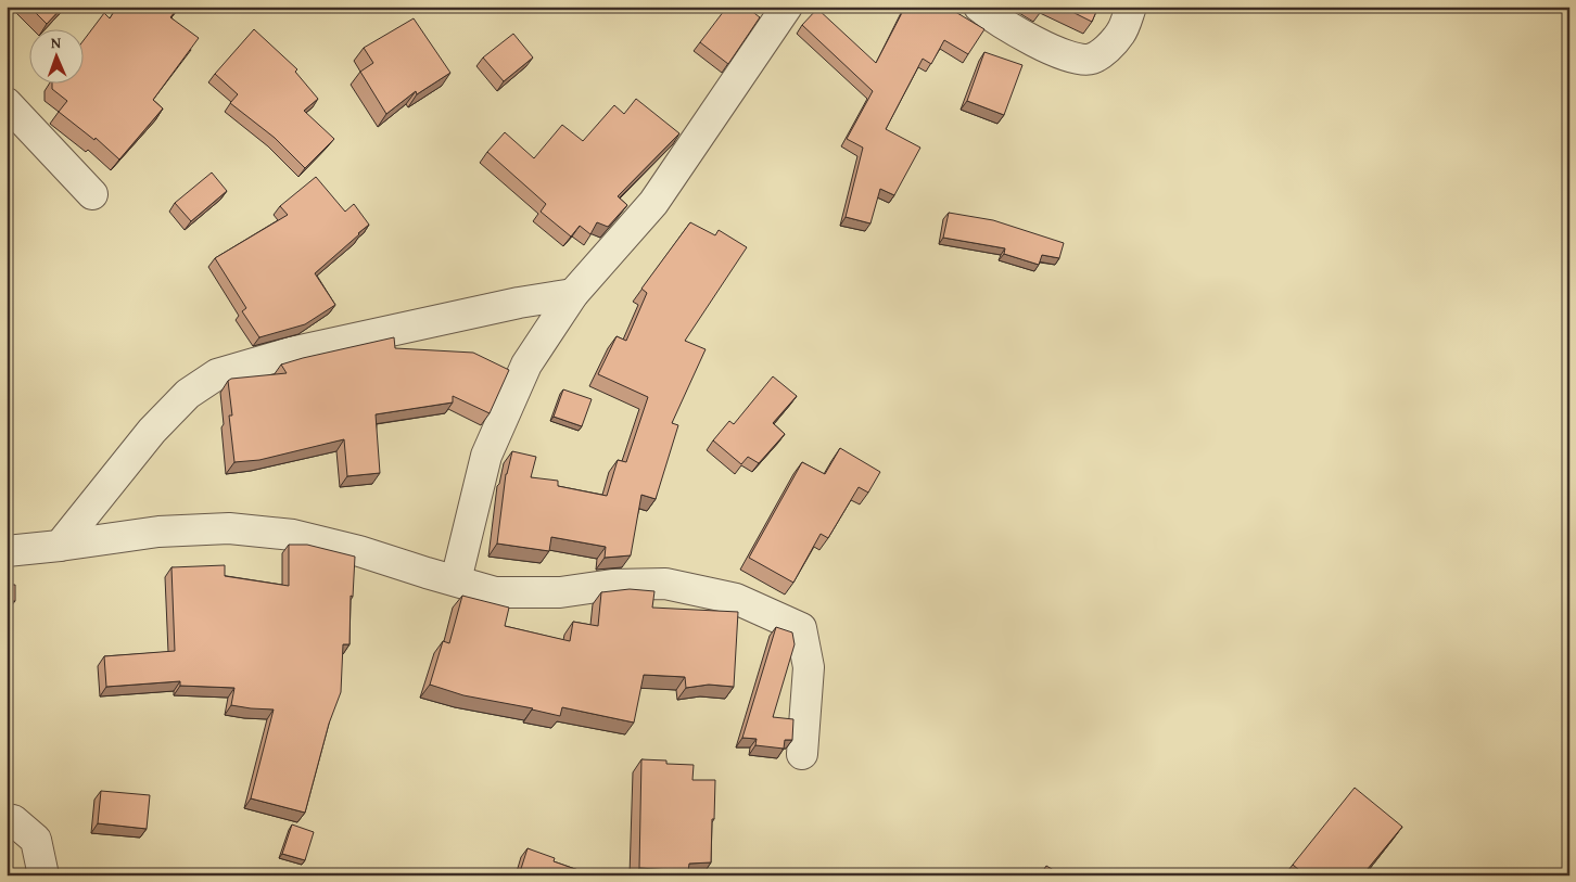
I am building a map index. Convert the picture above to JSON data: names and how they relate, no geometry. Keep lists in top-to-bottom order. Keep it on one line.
{"north":"top"}
